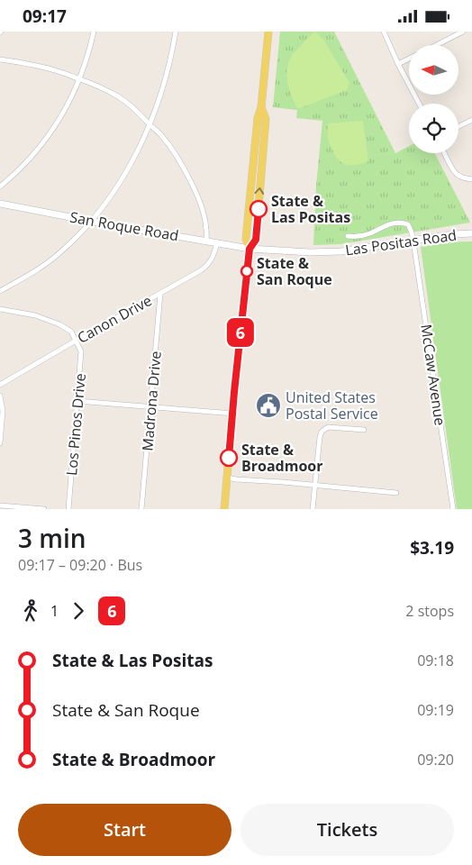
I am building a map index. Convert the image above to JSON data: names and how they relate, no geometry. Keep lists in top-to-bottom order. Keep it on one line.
{"streets":{"street":["San Roque Road","Las Positas Road","Canon Drive","McCaw Avenue","Madrona Drive","Los Pinos Drive"]},"crossings":[["San Roque Road","Las Positas Road"],["San Roque Road","Canon Drive"],["Las Positas Road","McCaw Avenue"],["Canon Drive","Madrona Drive"],["Canon Drive","Los Pinos Drive"]],"places":{"other":["State & Las Positas","State & San Roque","State & Broadmoor"],"public building":["United States Postal Service"]},"lines":["bus line 6"],"north":"left","page":{"status":"09:17","on_map":"6","heading":["3 min","09:17 – 09:20 · Bus","$3.19"],"legs":["1","6","2 stops"],"list":[{"name":"State & Las Positas","value":"09:18"},{"name":"State & San Roque","value":"09:19"},{"name":"State & Broadmoor","value":"09:20"}],"buttons":["Start","Tickets"]}}
